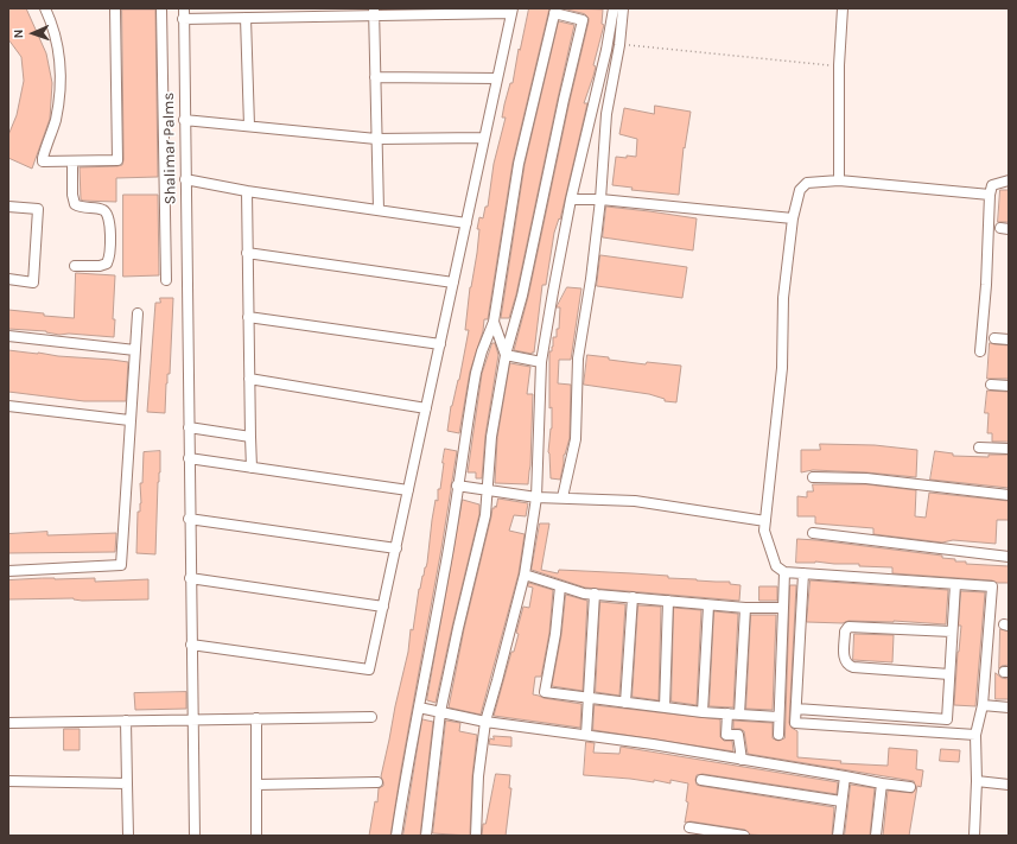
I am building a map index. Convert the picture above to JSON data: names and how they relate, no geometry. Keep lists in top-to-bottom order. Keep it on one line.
{"streets":{"street":["Shalimar Palms"]},"north":"left"}
